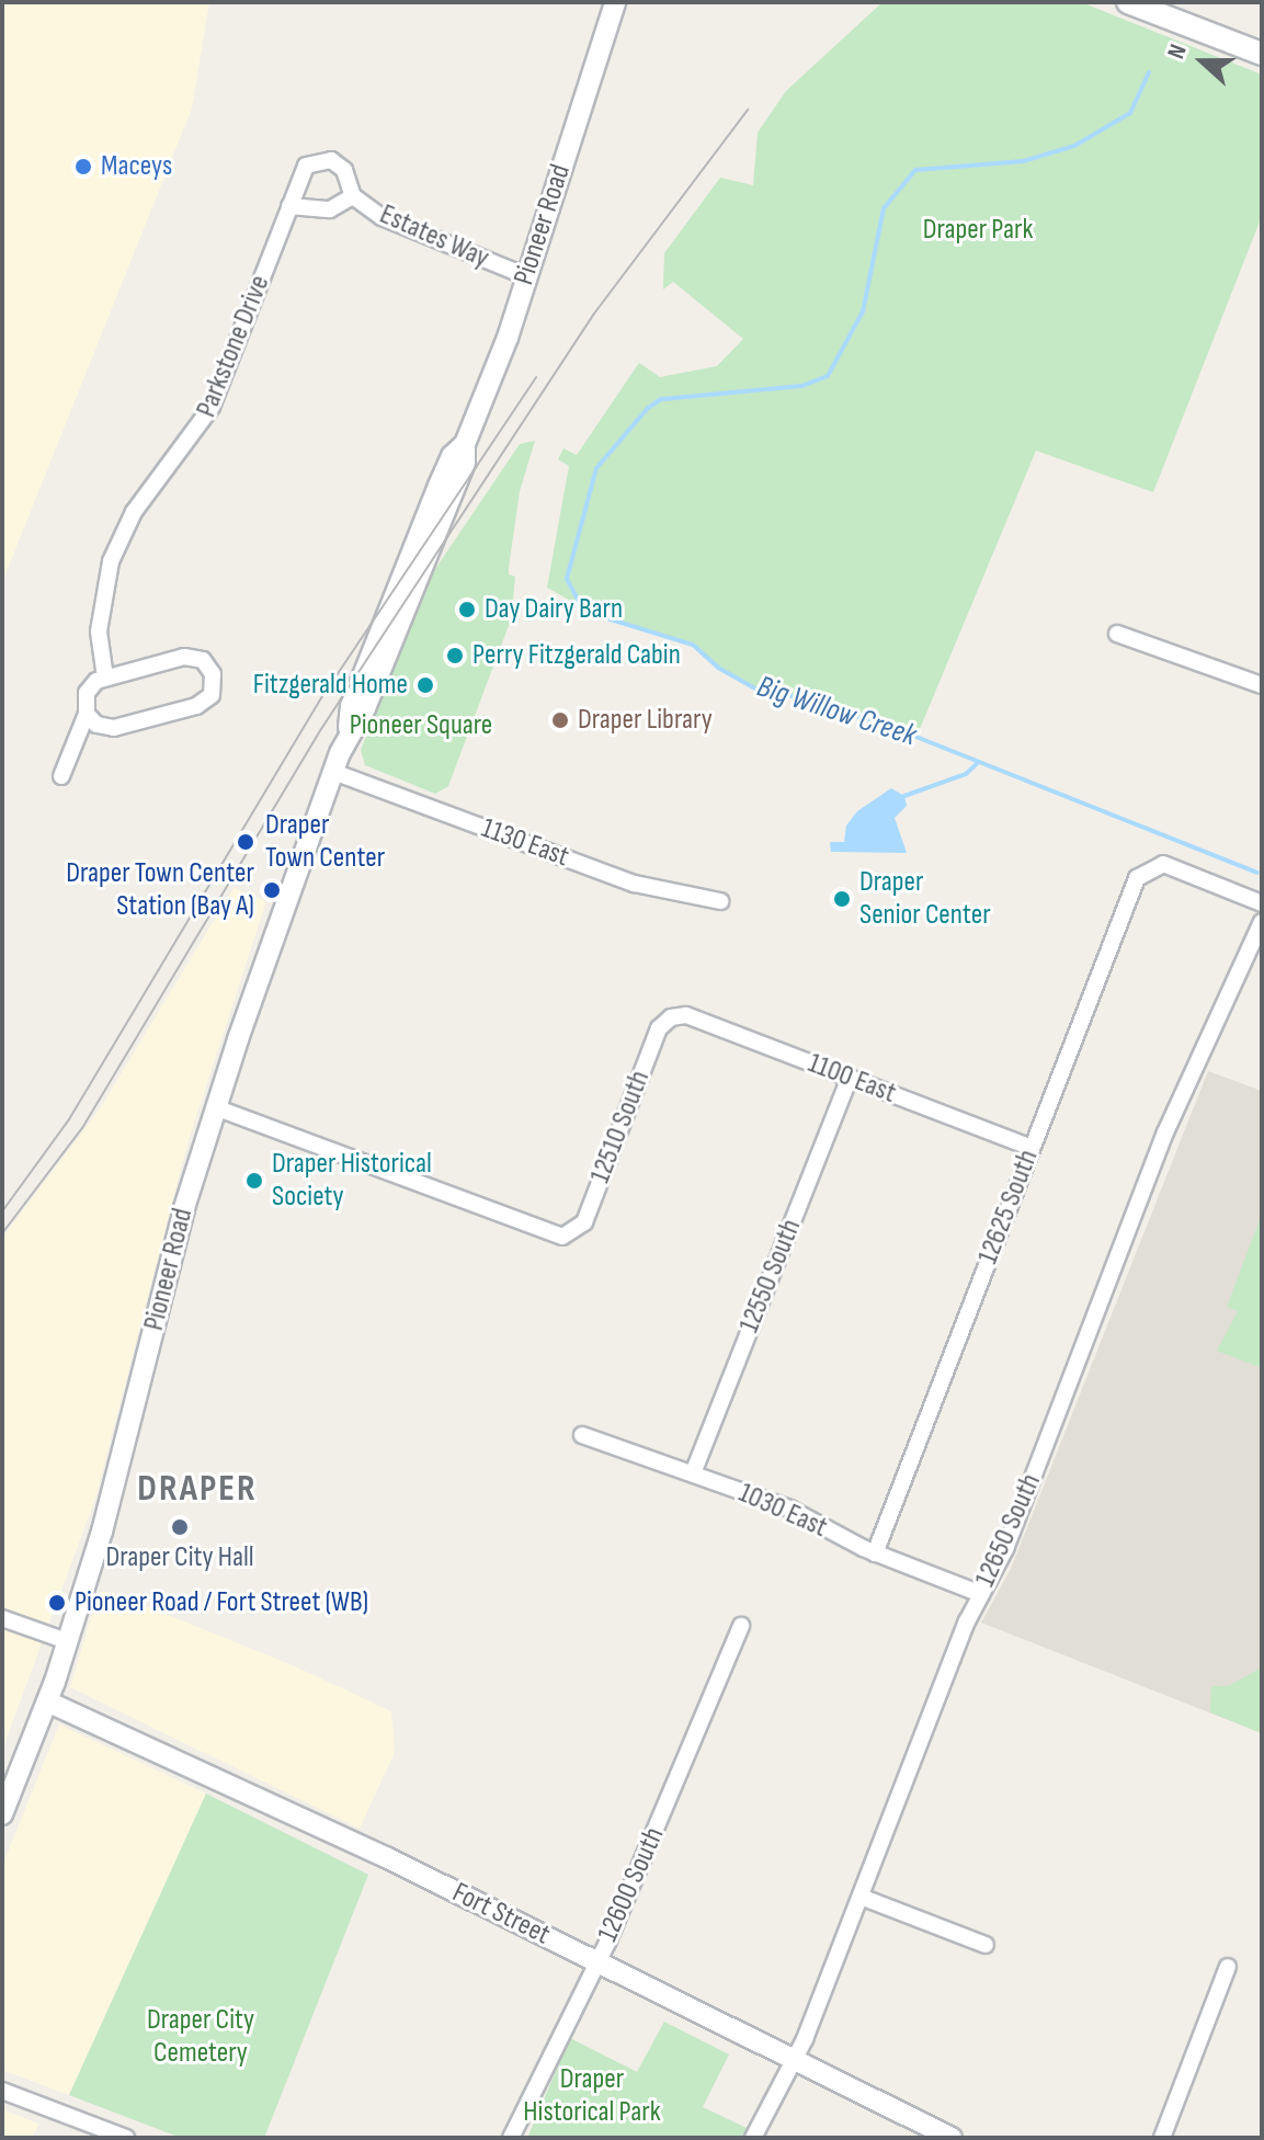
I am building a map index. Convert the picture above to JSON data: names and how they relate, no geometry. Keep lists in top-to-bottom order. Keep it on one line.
{"streets":{"street":["Pioneer Road","Estates Way","Parkstone Drive","1130 East","1100 East","12510 South","12625 South","12550 South","1030 East","12650 South","12600 South","Fort Street"]},"crossings":[["Pioneer Road","Estates Way"],["Pioneer Road","1130 East"],["Pioneer Road","12510 South"],["Pioneer Road","Fort Street"],["Estates Way","Parkstone Drive"],["1100 East","12510 South"],["1100 East","12625 South"],["1100 East","12550 South"],["12625 South","1030 East"],["12550 South","1030 East"],["1030 East","12650 South"],["12650 South","Fort Street"],["12600 South","Fort Street"]],"districts":["DRAPER"],"water":["Big Willow Creek"],"parks":["Draper Park","Pioneer Square","Draper City Cemetery","Draper Historical Park"],"places":["Maceys","Day Dairy Barn","Perry Fitzgerald Cabin","Fitzgerald Home","Draper Library","Draper Town Center","Draper Town Center Station (Bay A)","Draper Senior Center","Draper Historical Society","Draper City Hall","Pioneer Road / Fort Street (WB)"],"north":"left"}
